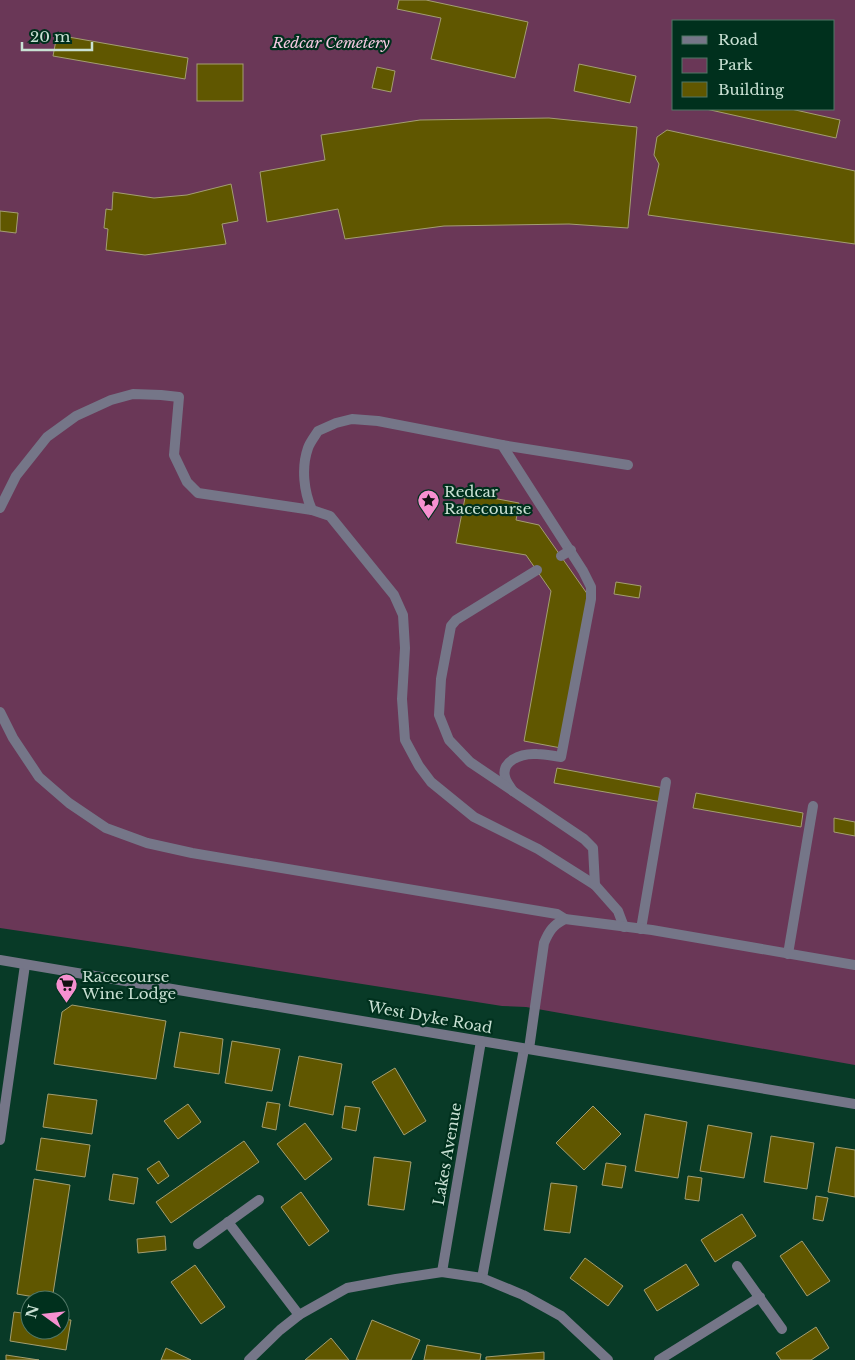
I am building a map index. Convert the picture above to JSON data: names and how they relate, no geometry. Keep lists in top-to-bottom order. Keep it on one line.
{"streets":{"street":["West Dyke Road","Lakes Avenue"]},"crossings":[["West Dyke Road","Lakes Avenue"]],"parks":["Redcar Cemetery"],"places":{"place":["Redcar Racecourse"],"supermarket":["Racecourse Wine Lodge"]},"legend":["Road","Park","Building"],"scale_bar":"20 m","north":"left"}
